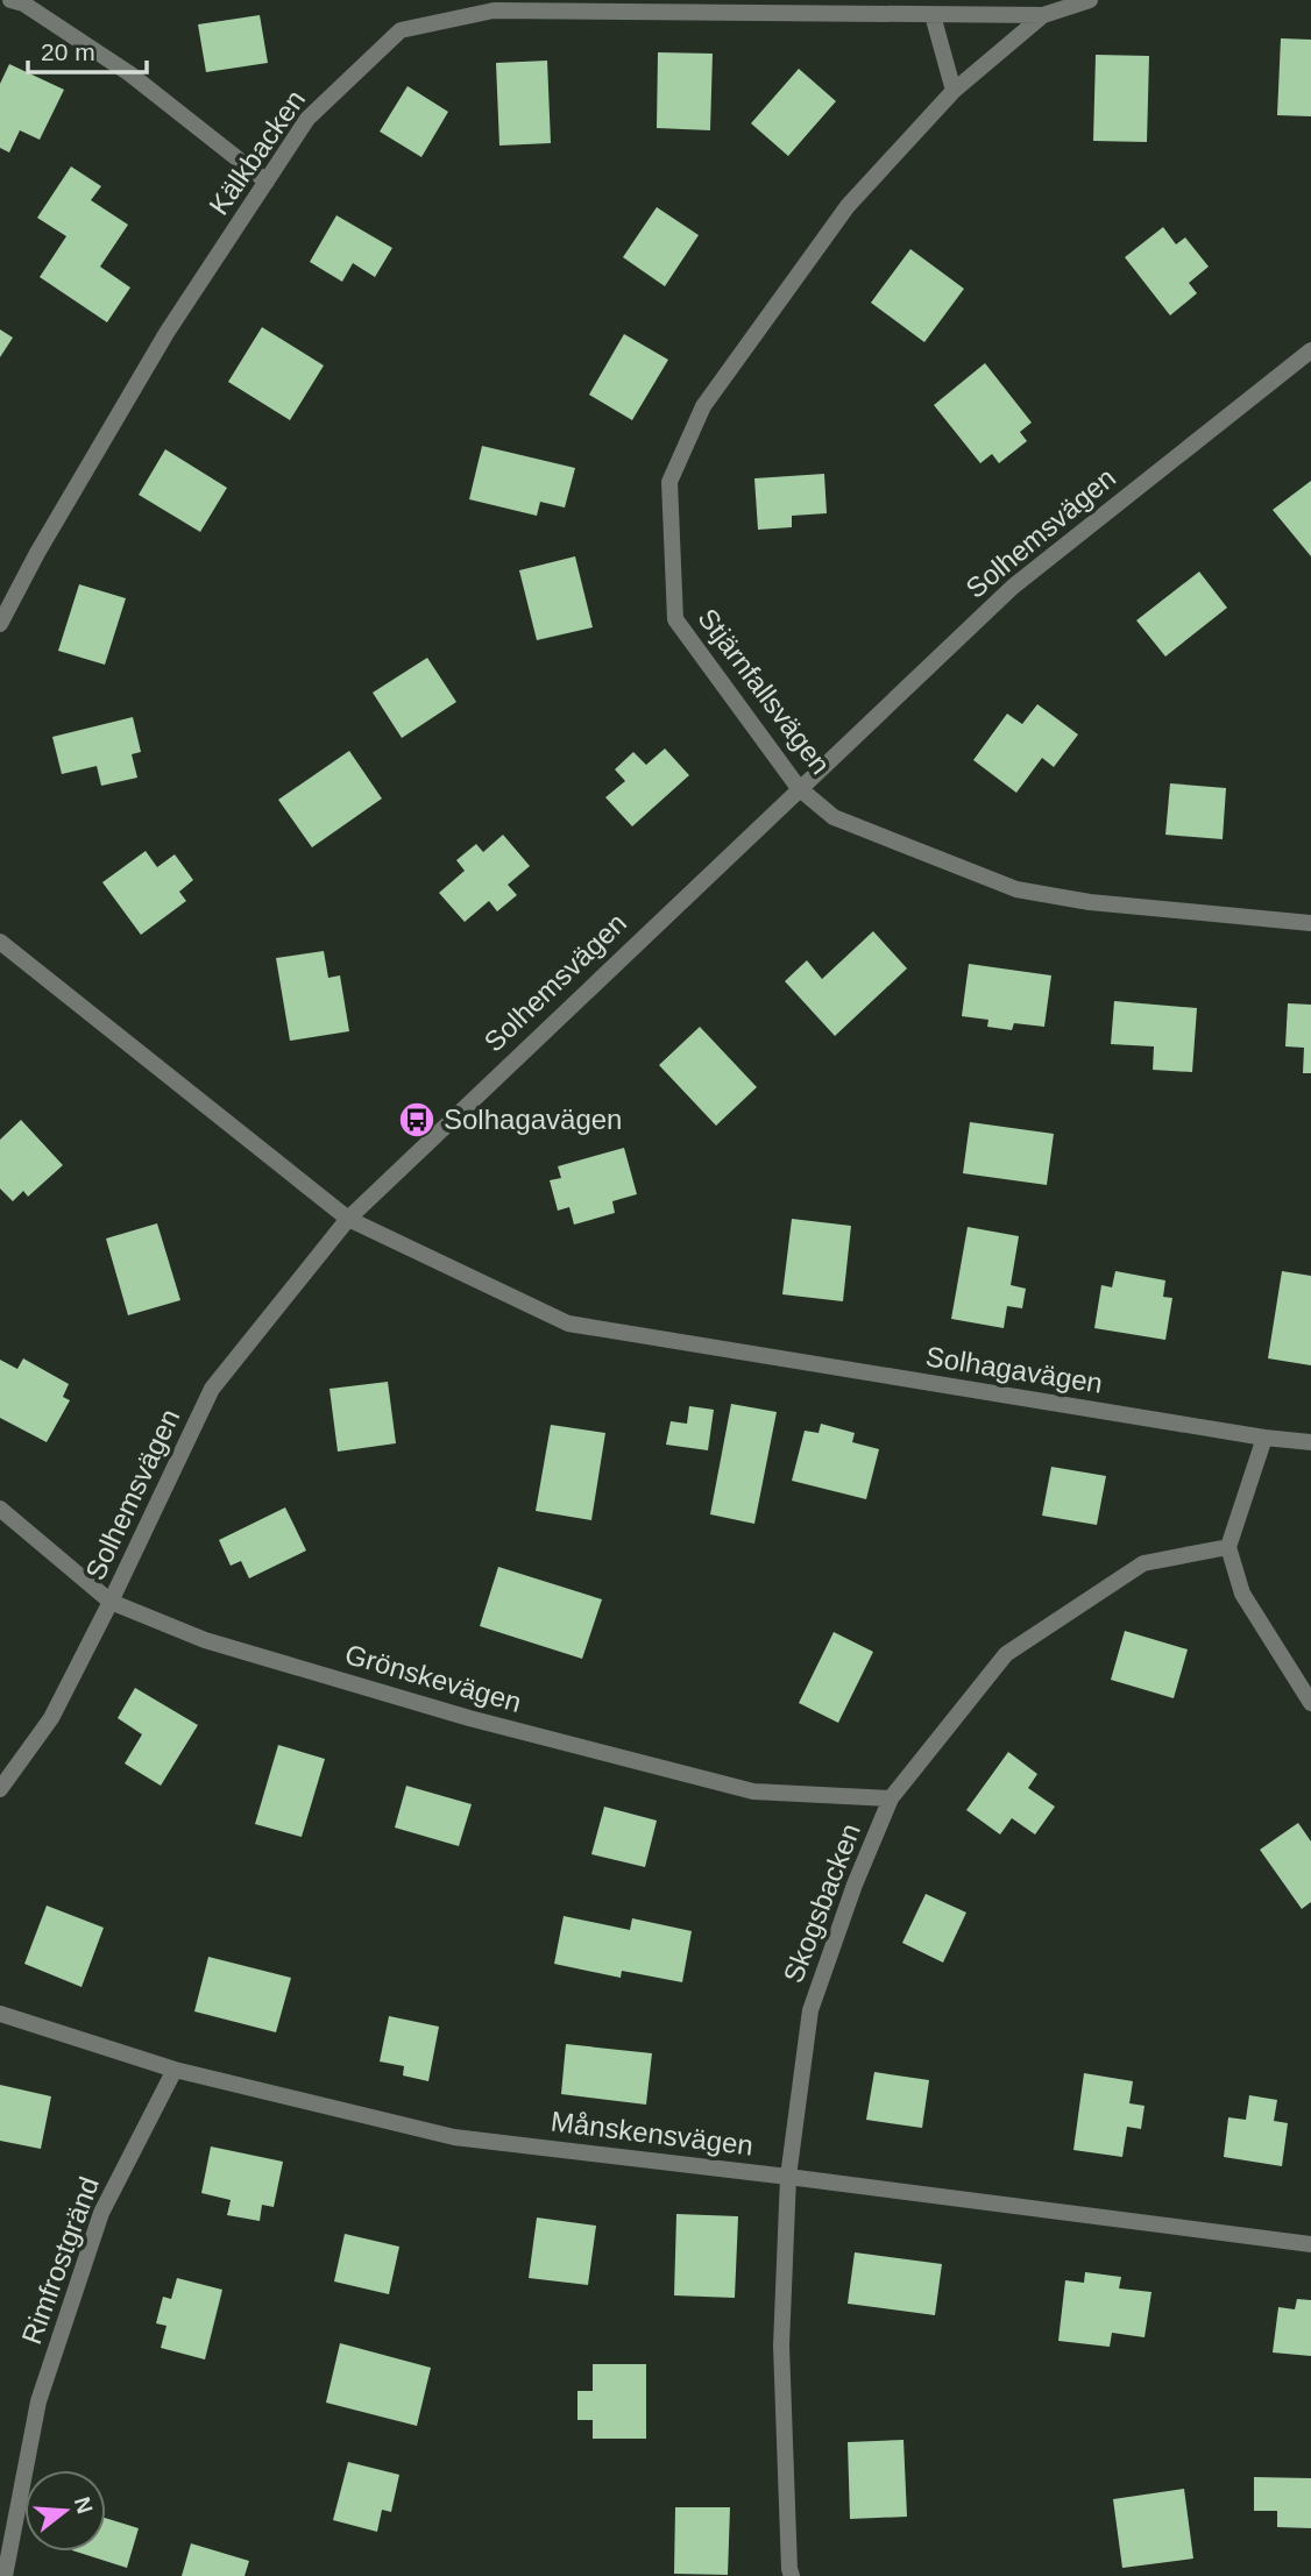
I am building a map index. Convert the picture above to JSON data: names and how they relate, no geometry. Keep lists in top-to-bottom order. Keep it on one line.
{"streets":{"street":["Kälkbacken","Solhemsvägen","Stjärnfallsvägen","Solhagavägen","Grönskevägen","Skogsbacken","Månskensvägen","Rimfrostgränd"]},"crossings":[["Kälkbacken","Stjärnfallsvägen"],["Solhemsvägen","Stjärnfallsvägen"],["Solhemsvägen","Solhagavägen"],["Solhemsvägen","Grönskevägen"],["Grönskevägen","Skogsbacken"],["Skogsbacken","Månskensvägen"],["Månskensvägen","Rimfrostgränd"]],"places":{"bus stop":["Solhagavägen"]},"scale_bar":"20 m","north":"right"}
